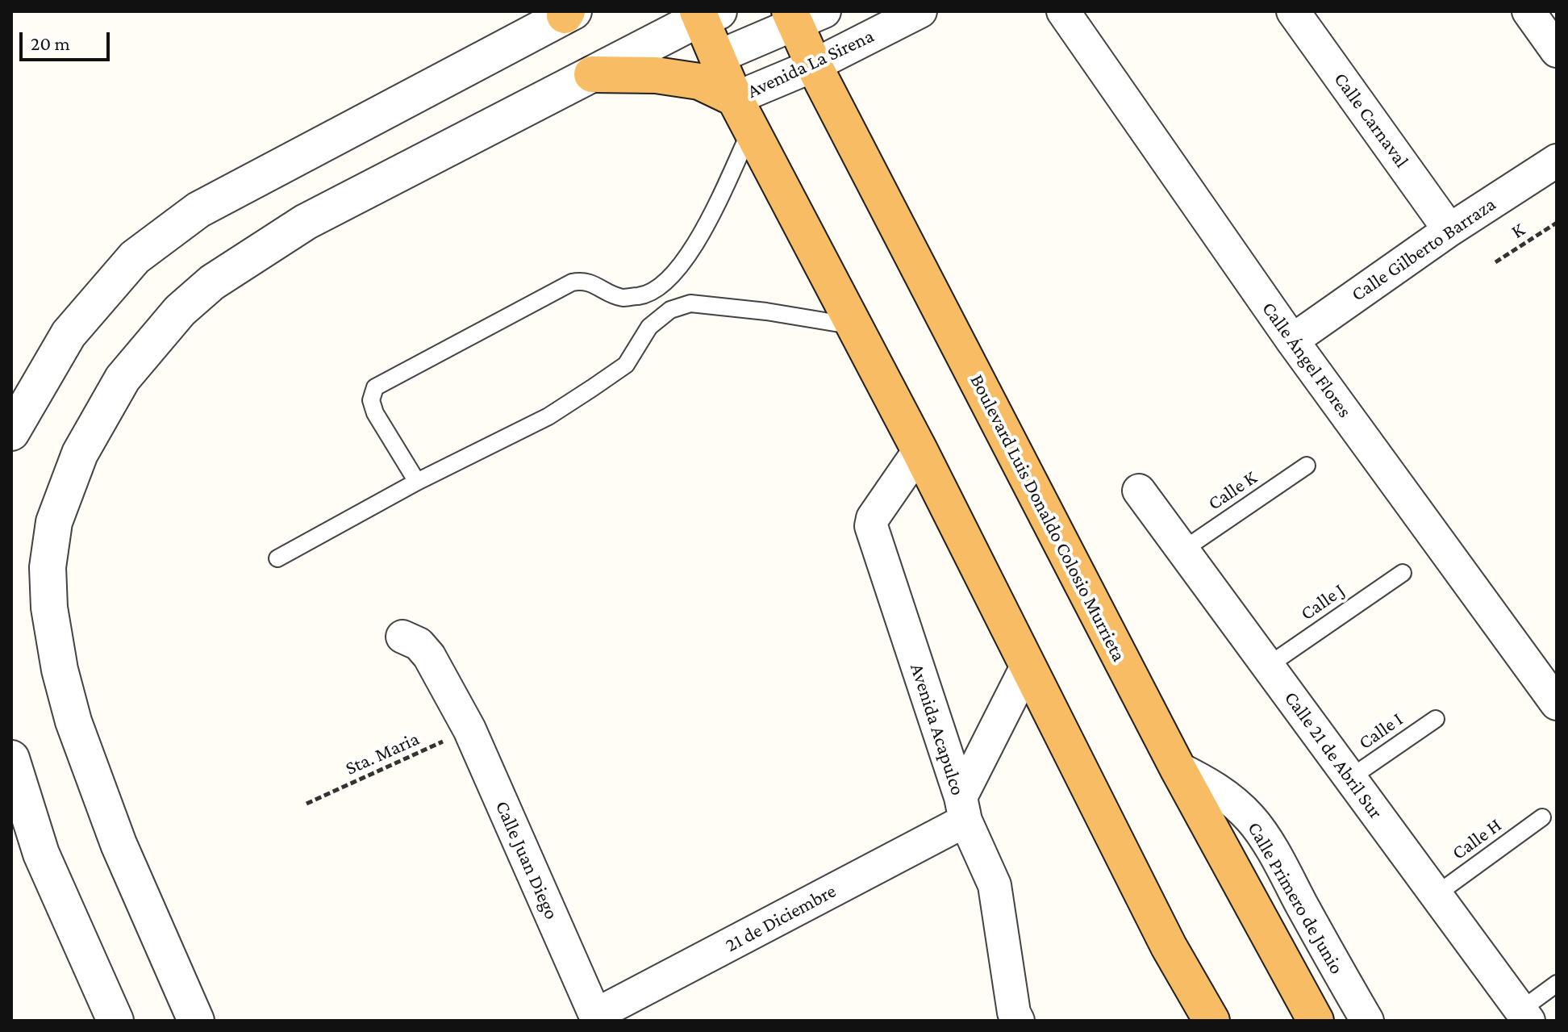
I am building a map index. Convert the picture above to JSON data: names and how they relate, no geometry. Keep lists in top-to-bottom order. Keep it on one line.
{"streets":{"highway":["Boulevard Luis Donaldo Colosio Murrieta"],"street":["Avenida La Sirena","Calle Carnaval","Calle Gilberto Barraza","Calle Ángel Flores","Avenida Acapulco","Calle 21 de Abril Sur","Calle Juan Diego","Calle Primero de Junio","21 de Diciembre"],"lane":["Calle K","Calle J","Calle I","Calle H"],"path":["K","Sta. Maria"]},"crossings":[["Avenida La Sirena","Boulevard Luis Donaldo Colosio Murrieta"],["Calle Carnaval","Calle Gilberto Barraza"],["Calle Gilberto Barraza","Calle Ángel Flores"],["Calle K","Calle 21 de Abril Sur"],["Boulevard Luis Donaldo Colosio Murrieta","Calle Primero de Junio"],["Calle J","Calle 21 de Abril Sur"],["Avenida Acapulco","21 de Diciembre"],["Calle I","Calle 21 de Abril Sur"],["Sta. Maria","Calle Juan Diego"],["Calle 21 de Abril Sur","Calle H"],["Calle Juan Diego","21 de Diciembre"]],"scale_bar":"20 m"}
